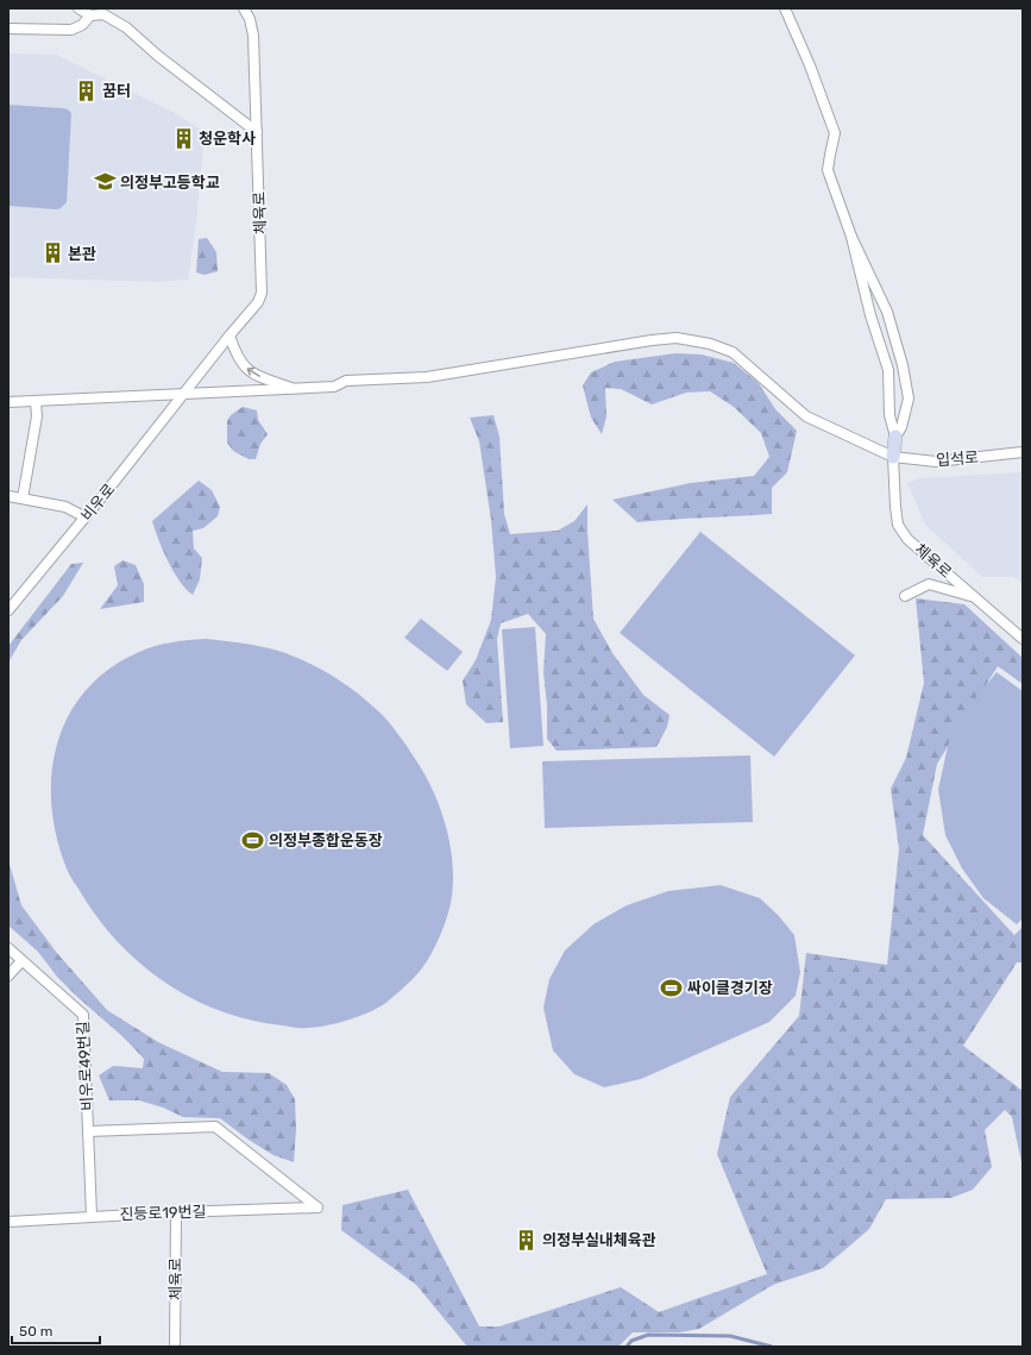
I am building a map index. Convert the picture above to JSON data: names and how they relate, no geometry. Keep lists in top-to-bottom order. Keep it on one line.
{"streets":{"street":["체육로","입석로","비우로","비우로49번길","진등로19번길"]},"crossings":[["체육로","입석로"],["체육로","비우로"],["체육로","진등로19번길"],["입석로","비우로"],["비우로49번길","진등로19번길"]],"places":{"building":["꿈터","청운학사","본관","의정부실내체육관"],"school or university":["의정부고등학교"],"sports":["의정부종합운동장","싸이클경기장"]},"scale_bar":"50 m"}
